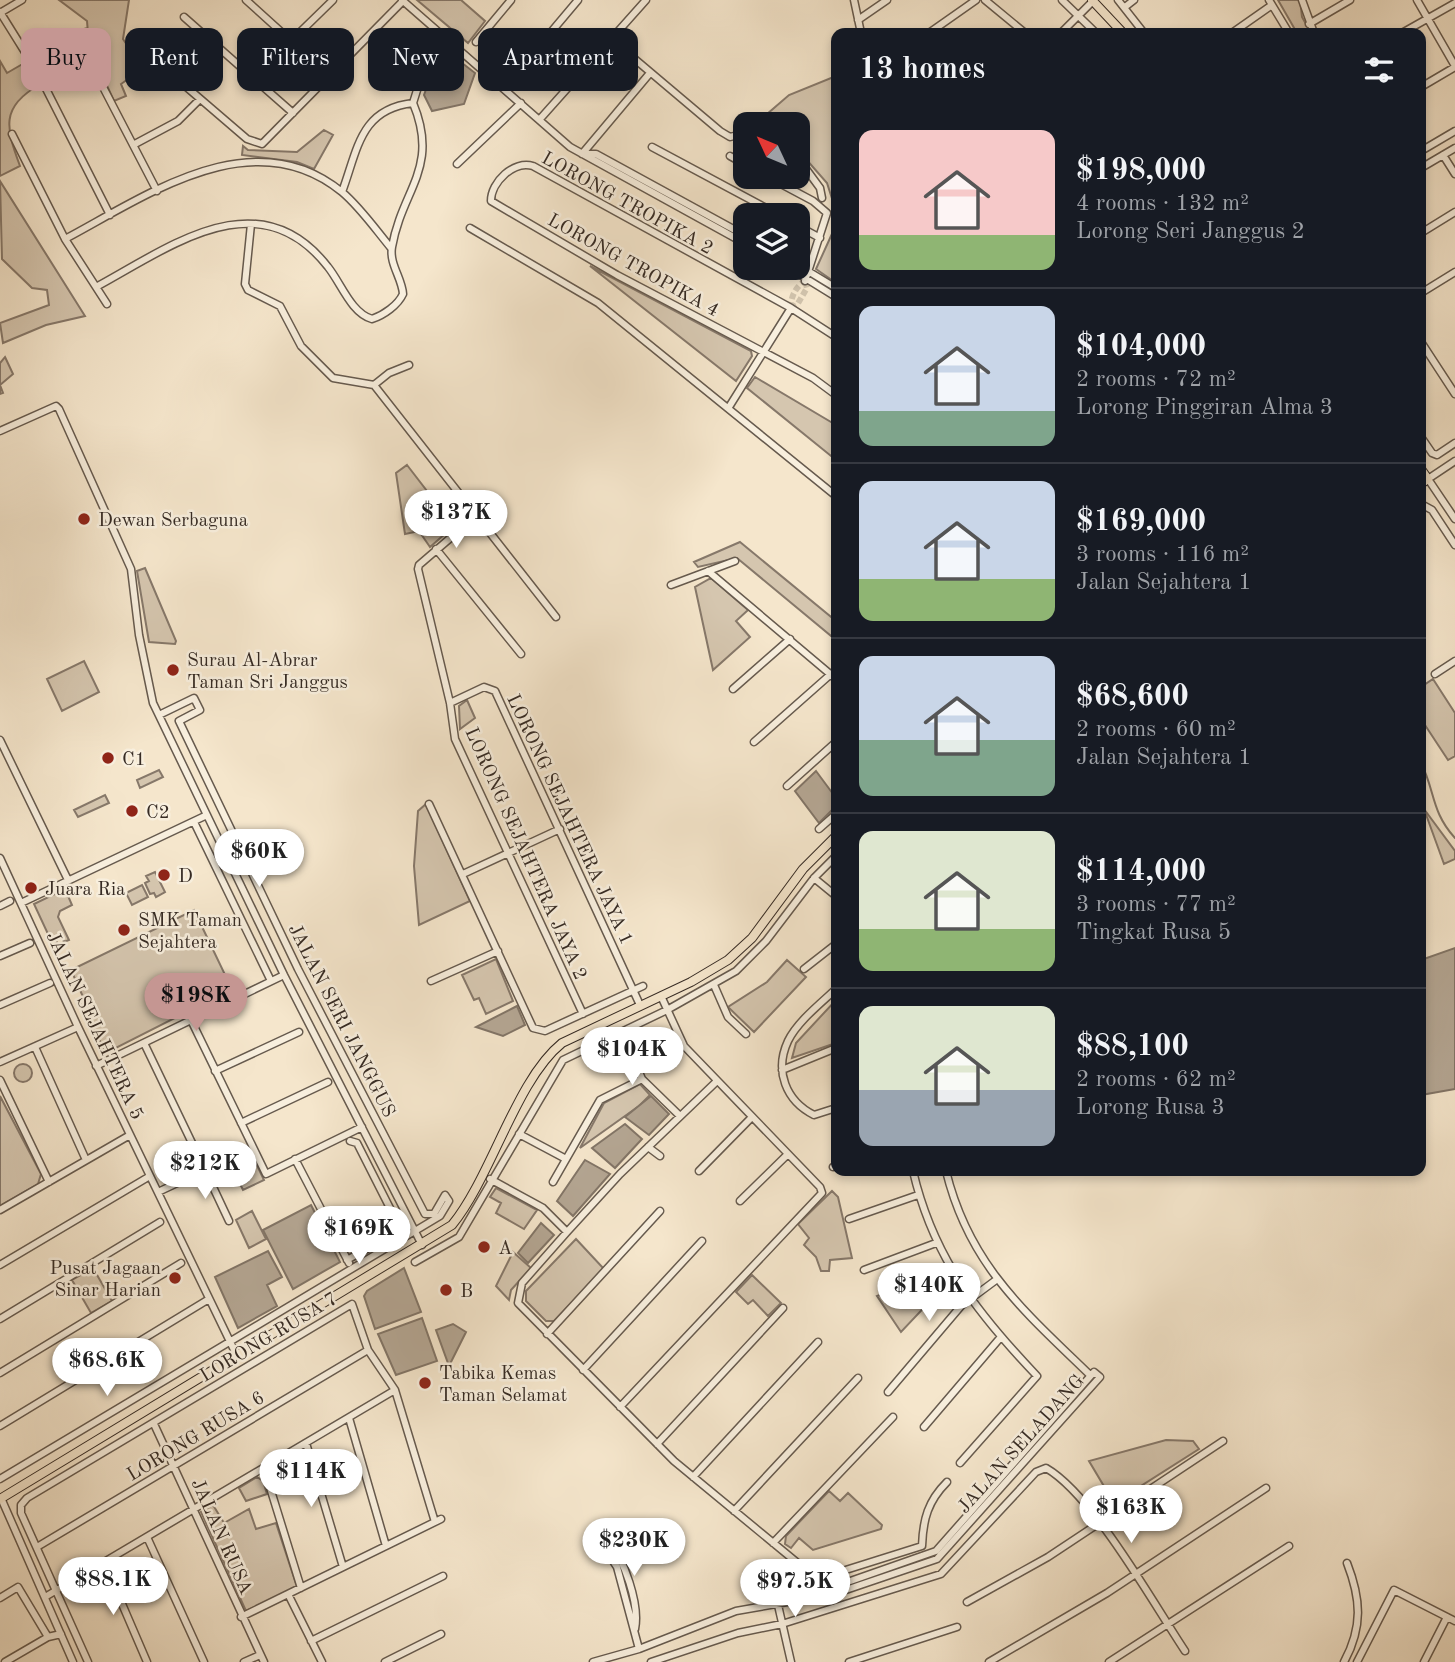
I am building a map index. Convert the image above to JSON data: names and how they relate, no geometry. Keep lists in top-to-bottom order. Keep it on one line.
{"streets":{"street":["LORONG TROPIKA 2","LORONG TROPIKA 4","LORONG SEJAHTERA JAYA 1","LORONG SEJAHTERA JAYA 2","JALAN SERI JANGGUS","JALAN SEJAHTERA 5","LORONG RUSA 7","LORONG RUSA 6","JALAN SELADANG","JALAN RUSA"]},"crossings":[["LORONG TROPIKA 2","LORONG TROPIKA 4"],["LORONG SEJAHTERA JAYA 1","LORONG SEJAHTERA JAYA 2"],["LORONG RUSA 7","LORONG RUSA 6"],["LORONG RUSA 7","JALAN RUSA"],["LORONG RUSA 6","JALAN RUSA"]],"places":["Dewan Serbaguna","Surau Al-Abrar Taman Sri Janggus","C1","C2","D","Juara Ria","SMK Taman Sejahtera","A","Pusat Jagaan Sinar Harian","B","Tabika Kemas Taman Selamat"],"north":"top left","page":{"chip":["Buy","Rent","Filters","New","Apartment"],"heading":"13 homes","list":[{"name":"$198,000","note":"4 rooms · 132 m² · Lorong Seri Janggus 2"},{"name":"$104,000","note":"2 rooms · 72 m² · Lorong Pinggiran Alma 3"},{"name":"$169,000","note":"3 rooms · 116 m² · Jalan Sejahtera 1"},{"name":"$68,600","note":"2 rooms · 60 m² · Jalan Sejahtera 1"},{"name":"$114,000","note":"3 rooms · 77 m² · Tingkat Rusa 5"},{"name":"$88,100","note":"2 rooms · 62 m² · Lorong Rusa 3"}],"price":["$137K","$60K","$198K","$104K","$212K","$169K","$140K","$68.6K","$114K","$163K","$230K","$88.1K","$97.5K"]}}
